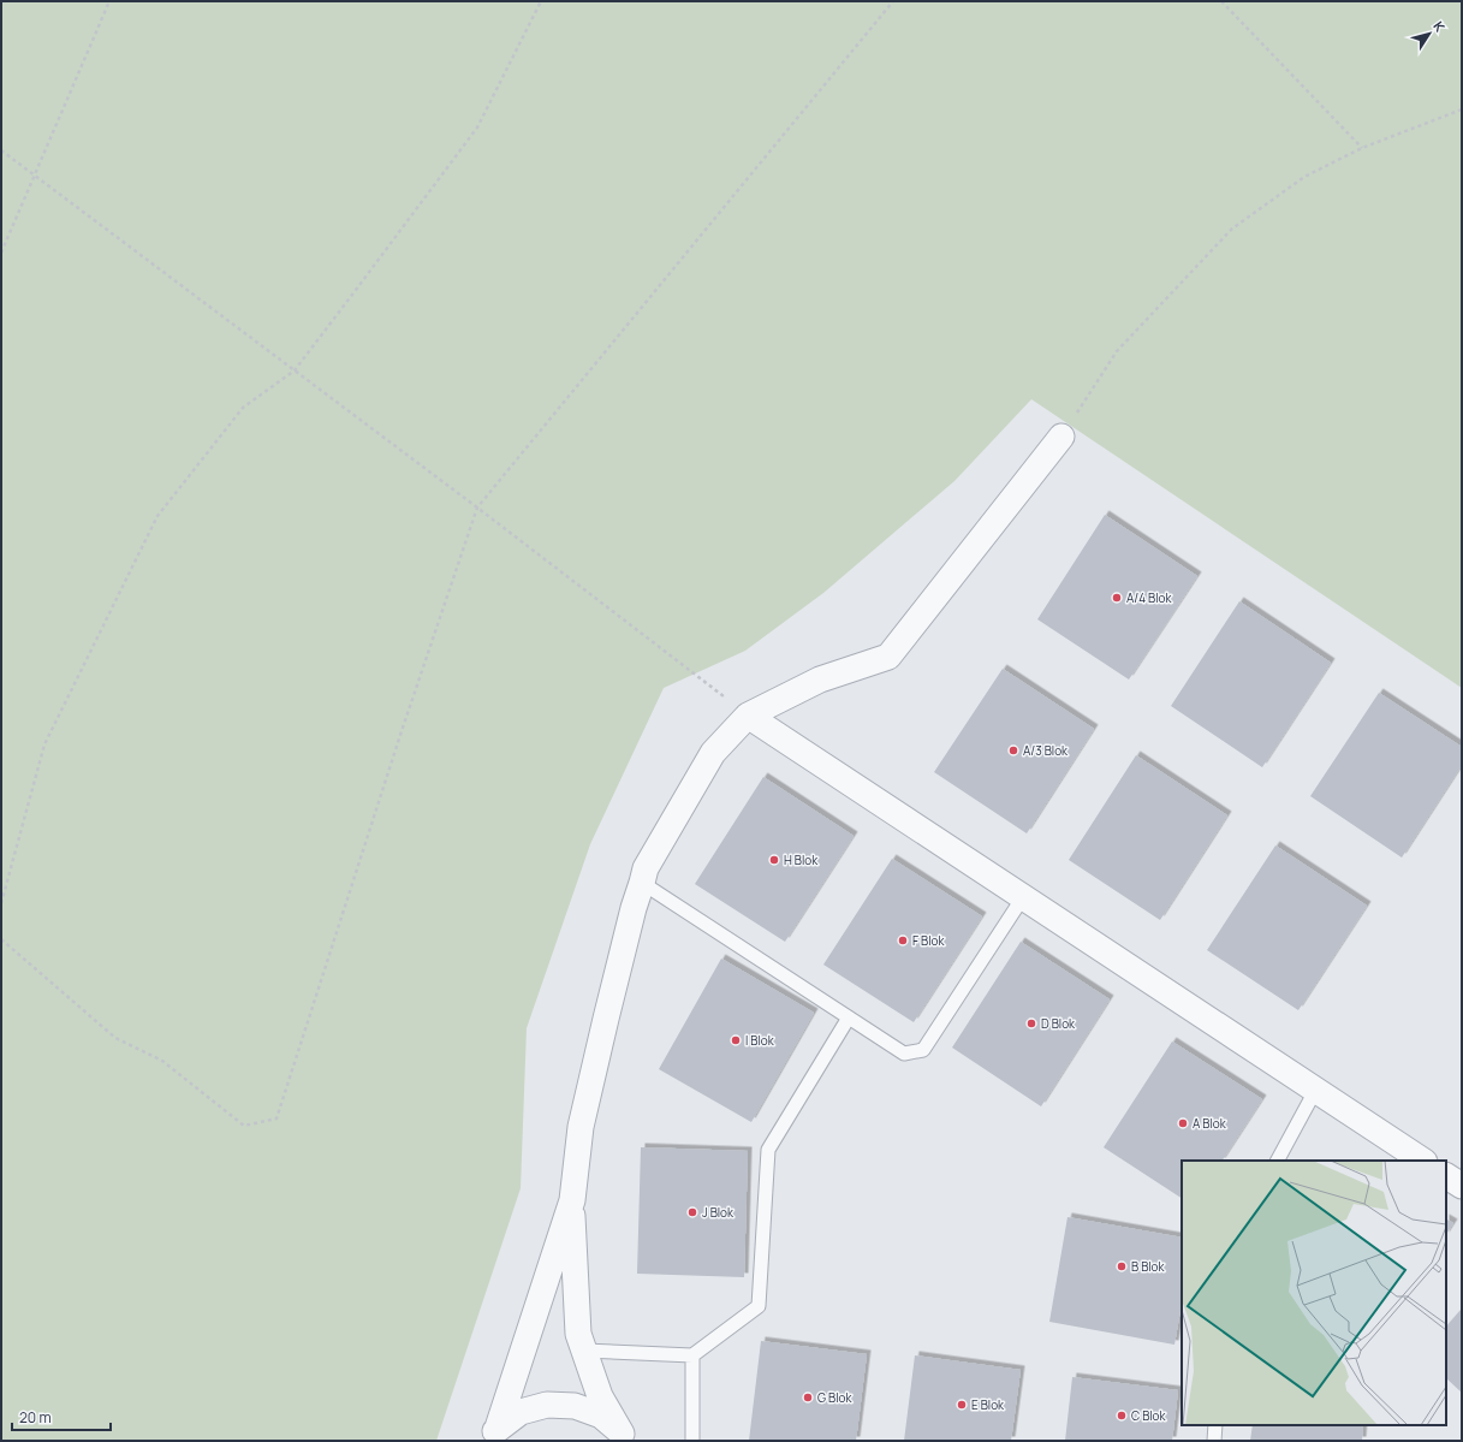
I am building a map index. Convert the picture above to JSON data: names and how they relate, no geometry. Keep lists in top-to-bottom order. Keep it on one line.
{"places":["A/4 Blok","A/3 Blok","H Blok","F Blok","D Blok","I Blok","A Blok","J Blok","B Blok","G Blok","E Blok","C Blok"],"scale_bar":"20 m","north":"top right"}
